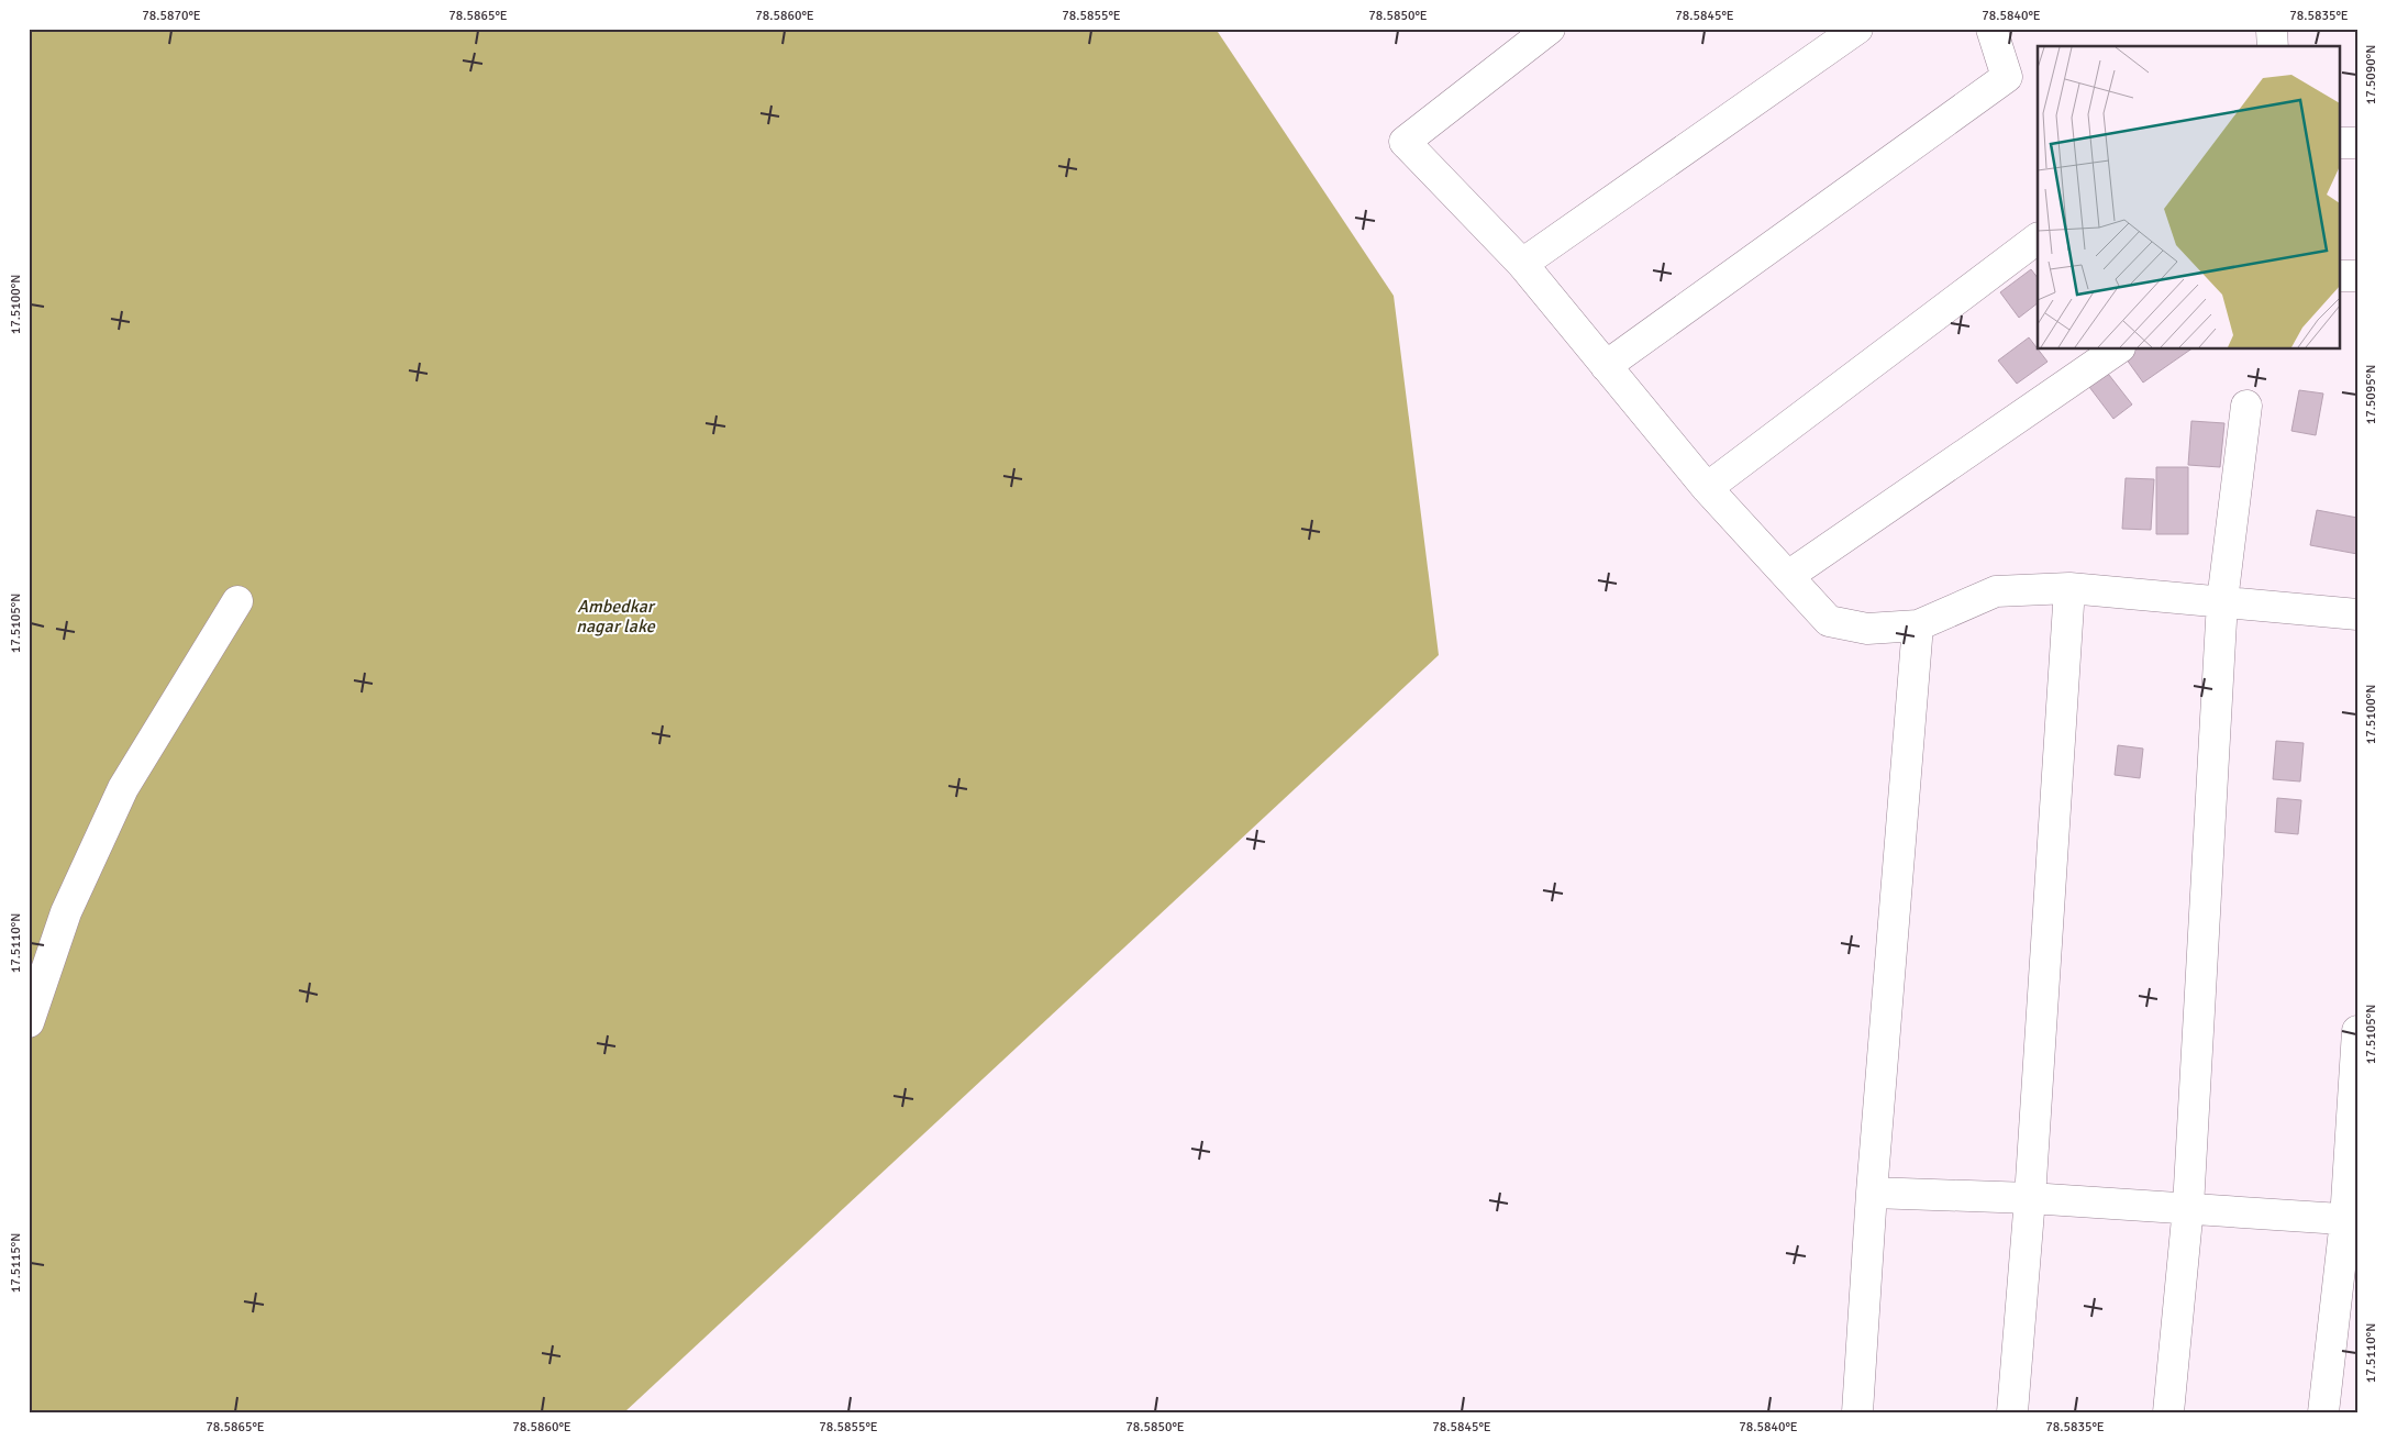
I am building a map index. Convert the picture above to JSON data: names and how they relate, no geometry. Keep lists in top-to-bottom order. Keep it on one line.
{"water":["Ambedkar nagar lake"],"coordinates":["78.5870°E","78.5865°E","78.5860°E","78.5855°E","78.5850°E","78.5845°E","78.5840°E","78.5835°E","17.5090°N","17.5100°N","17.5095°N","17.5105°N","17.5110°N","17.5115°N"]}
